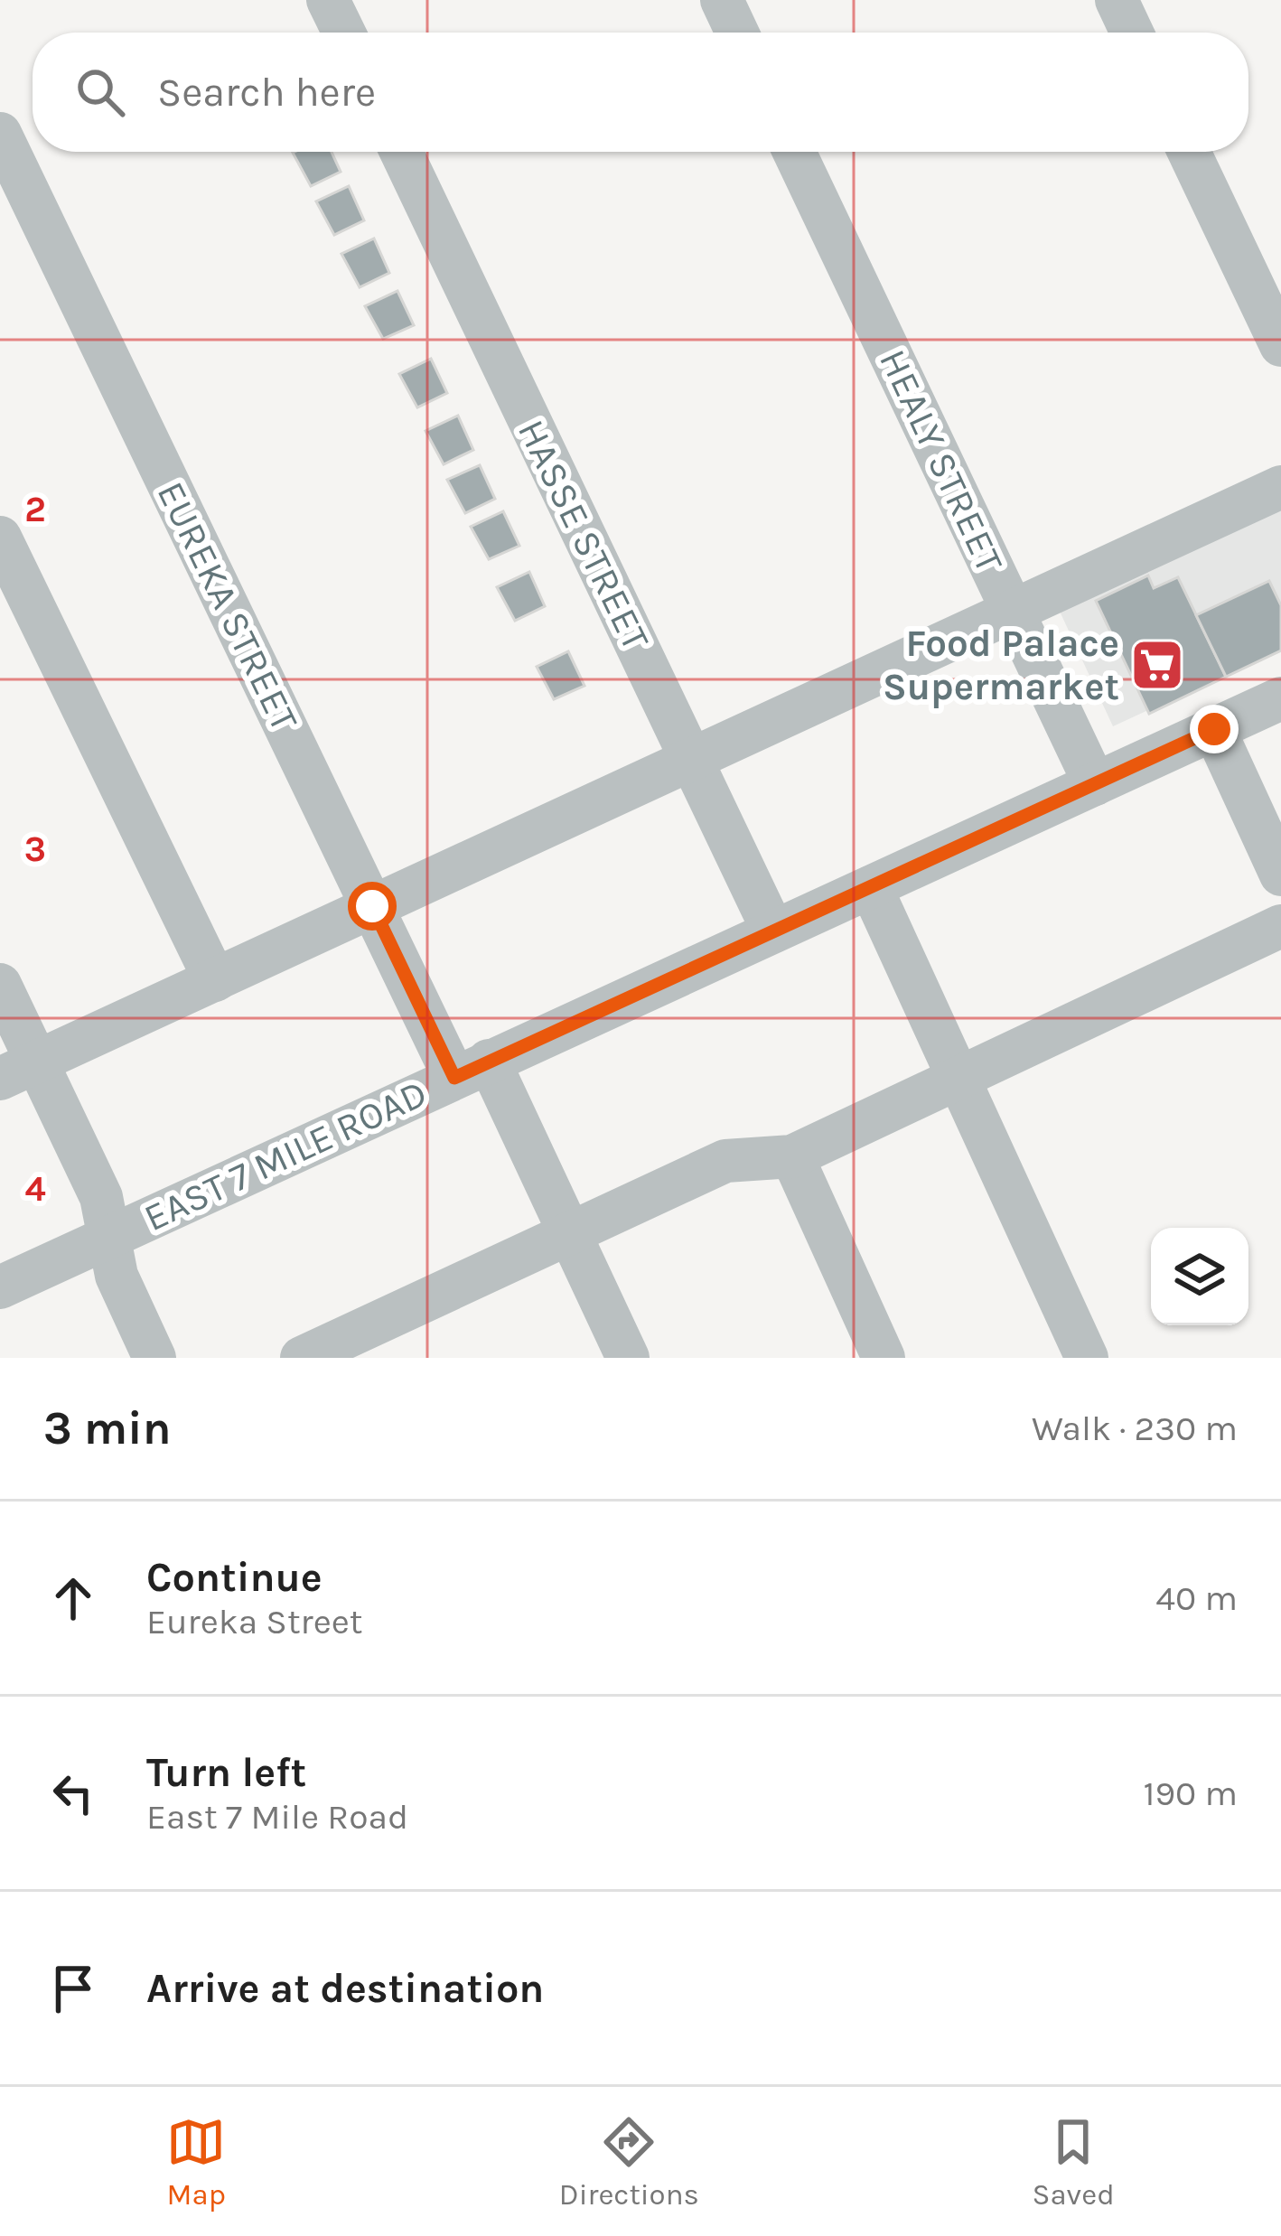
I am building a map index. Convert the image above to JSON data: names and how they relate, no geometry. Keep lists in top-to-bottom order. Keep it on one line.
{"streets":{"street":["HEALY STREET","HASSE STREET","EUREKA STREET","EAST 7 MILE ROAD"]},"crossings":[["HEALY STREET","EAST 7 MILE ROAD"],["HASSE STREET","EAST 7 MILE ROAD"],["EUREKA STREET","EAST 7 MILE ROAD"]],"places":{"supermarket":["Food Palace Supermarket"]},"page":{"search":"Search here","heading":["3 min","Walk · 230 m"],"list":[["Continue","Eureka Street","40 m"],["Turn left","East 7 Mile Road","190 m"],"Arrive at destination"],"nav":["Map","Directions","Saved"]},"grid":{"rows":["2","3","4"]}}
